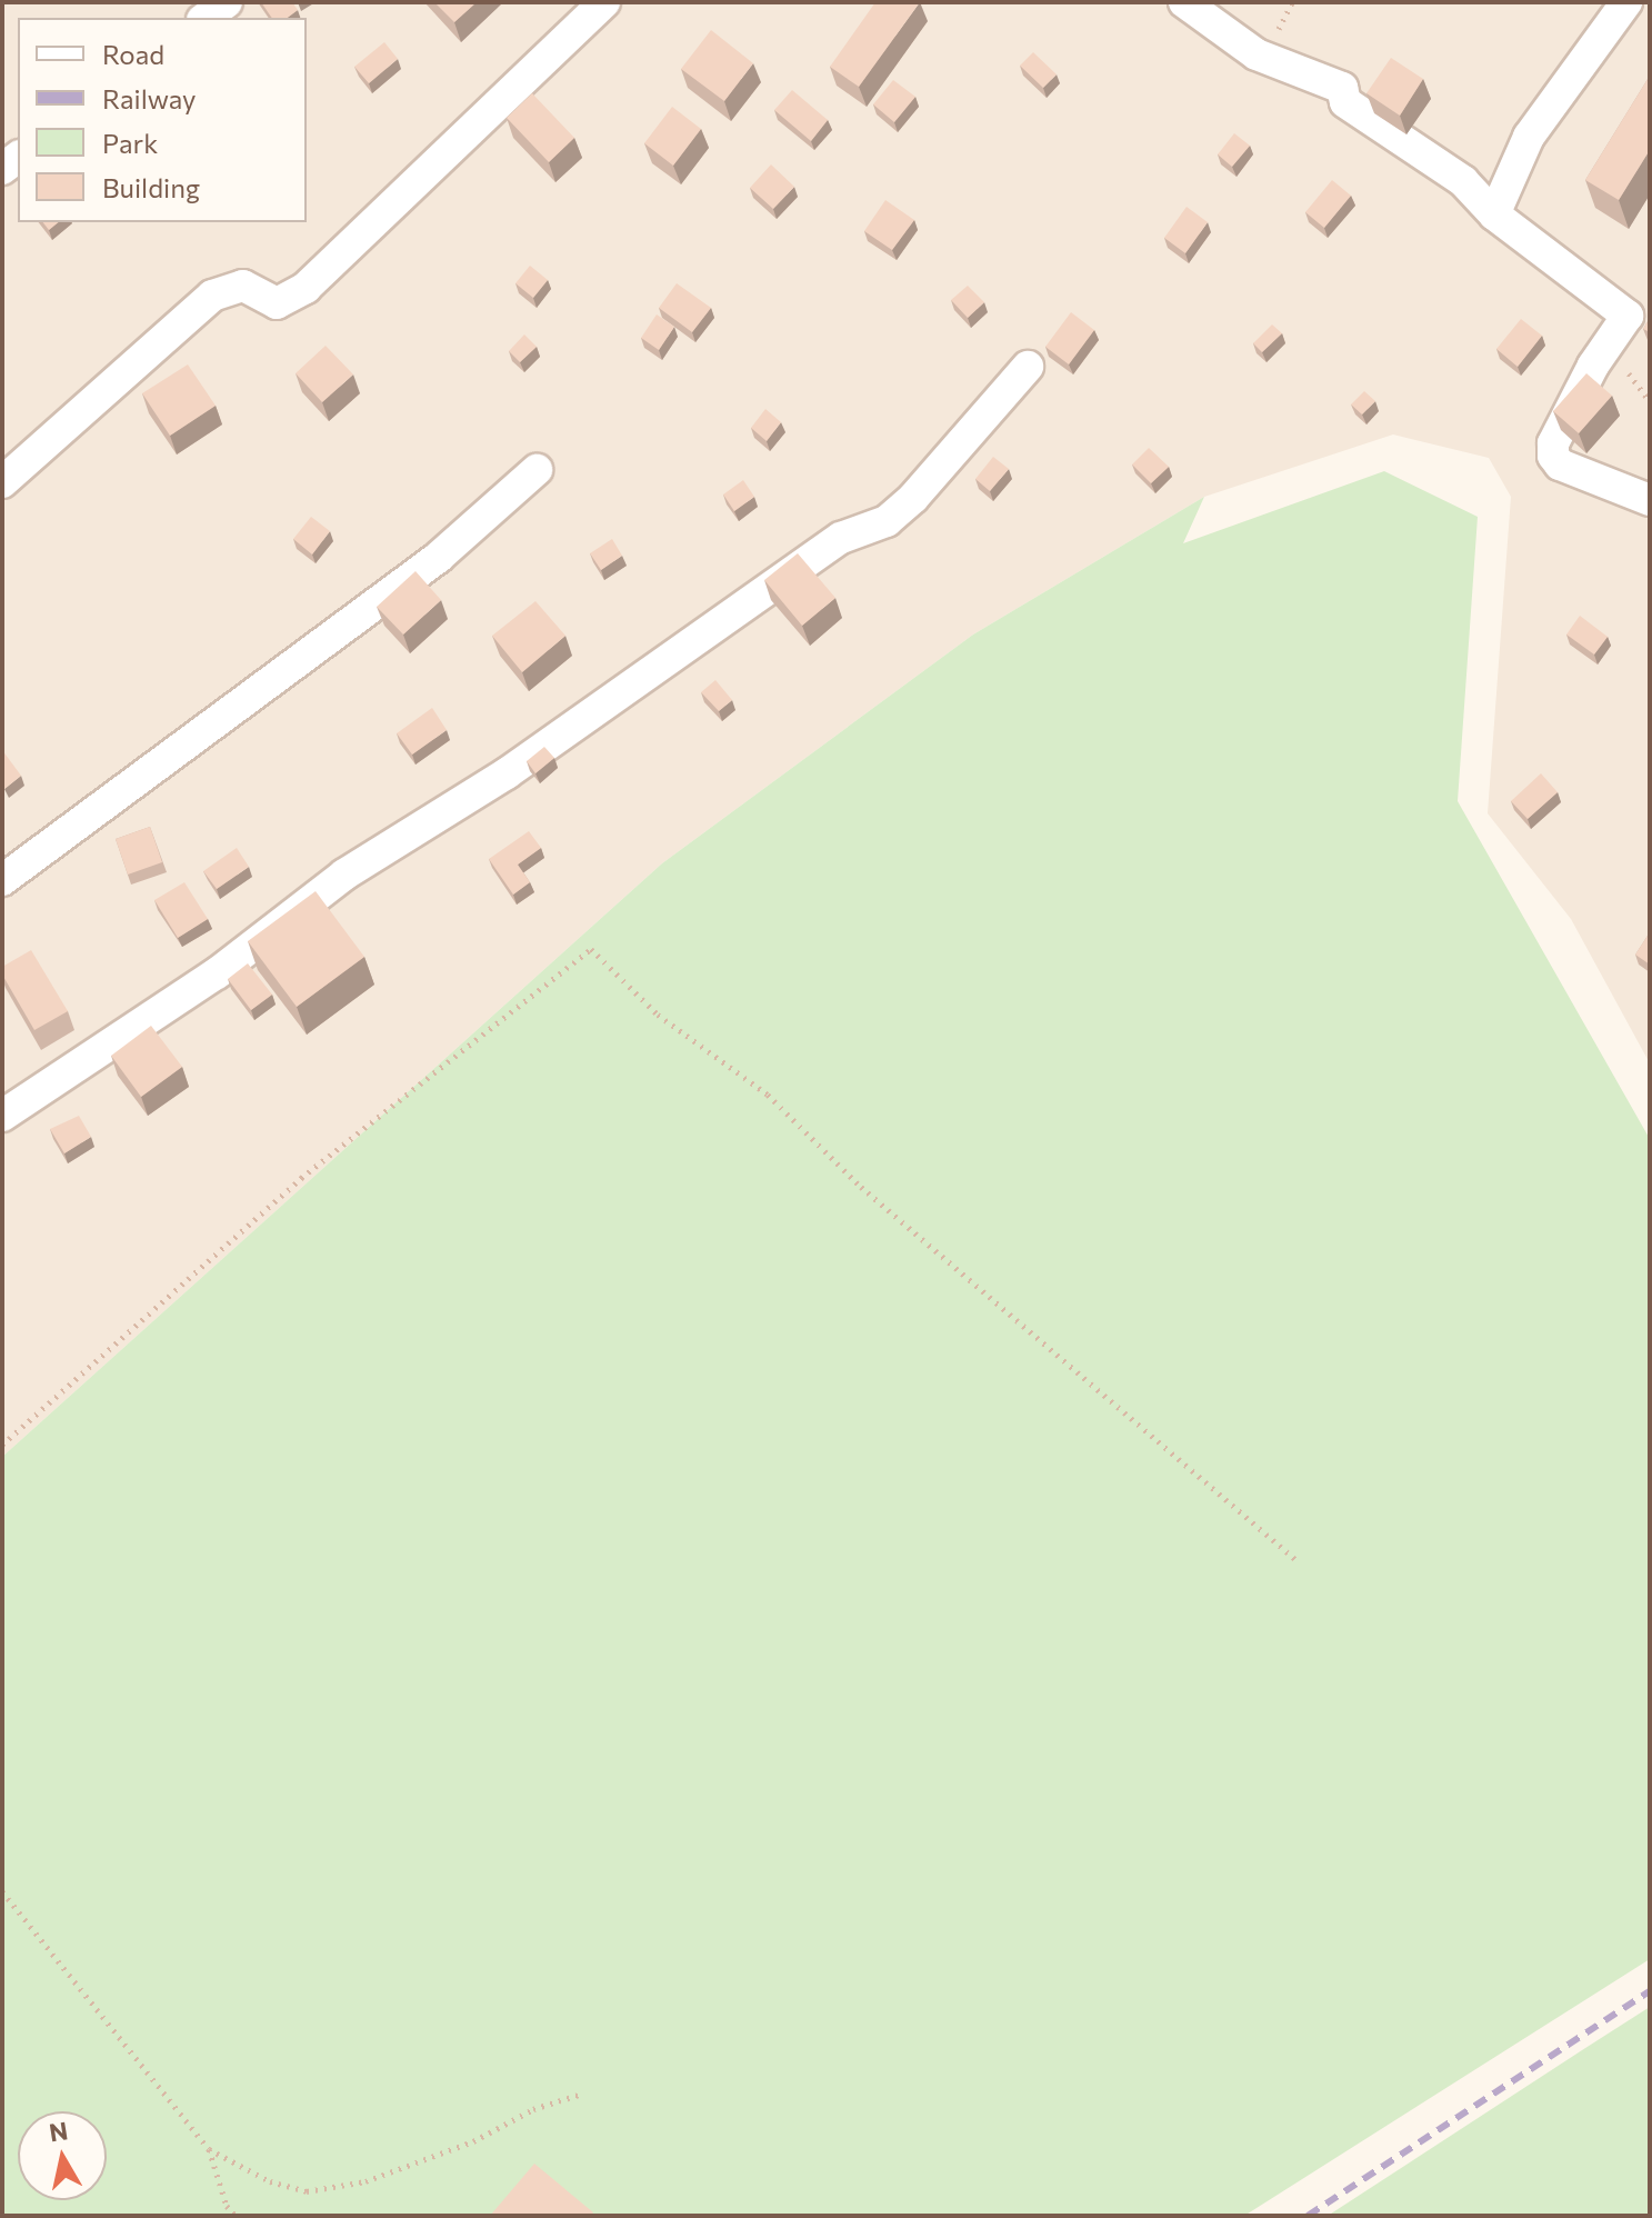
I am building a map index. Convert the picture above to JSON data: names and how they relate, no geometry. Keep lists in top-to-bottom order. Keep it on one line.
{"legend":["Road","Railway","Park","Building"],"north":"top"}
